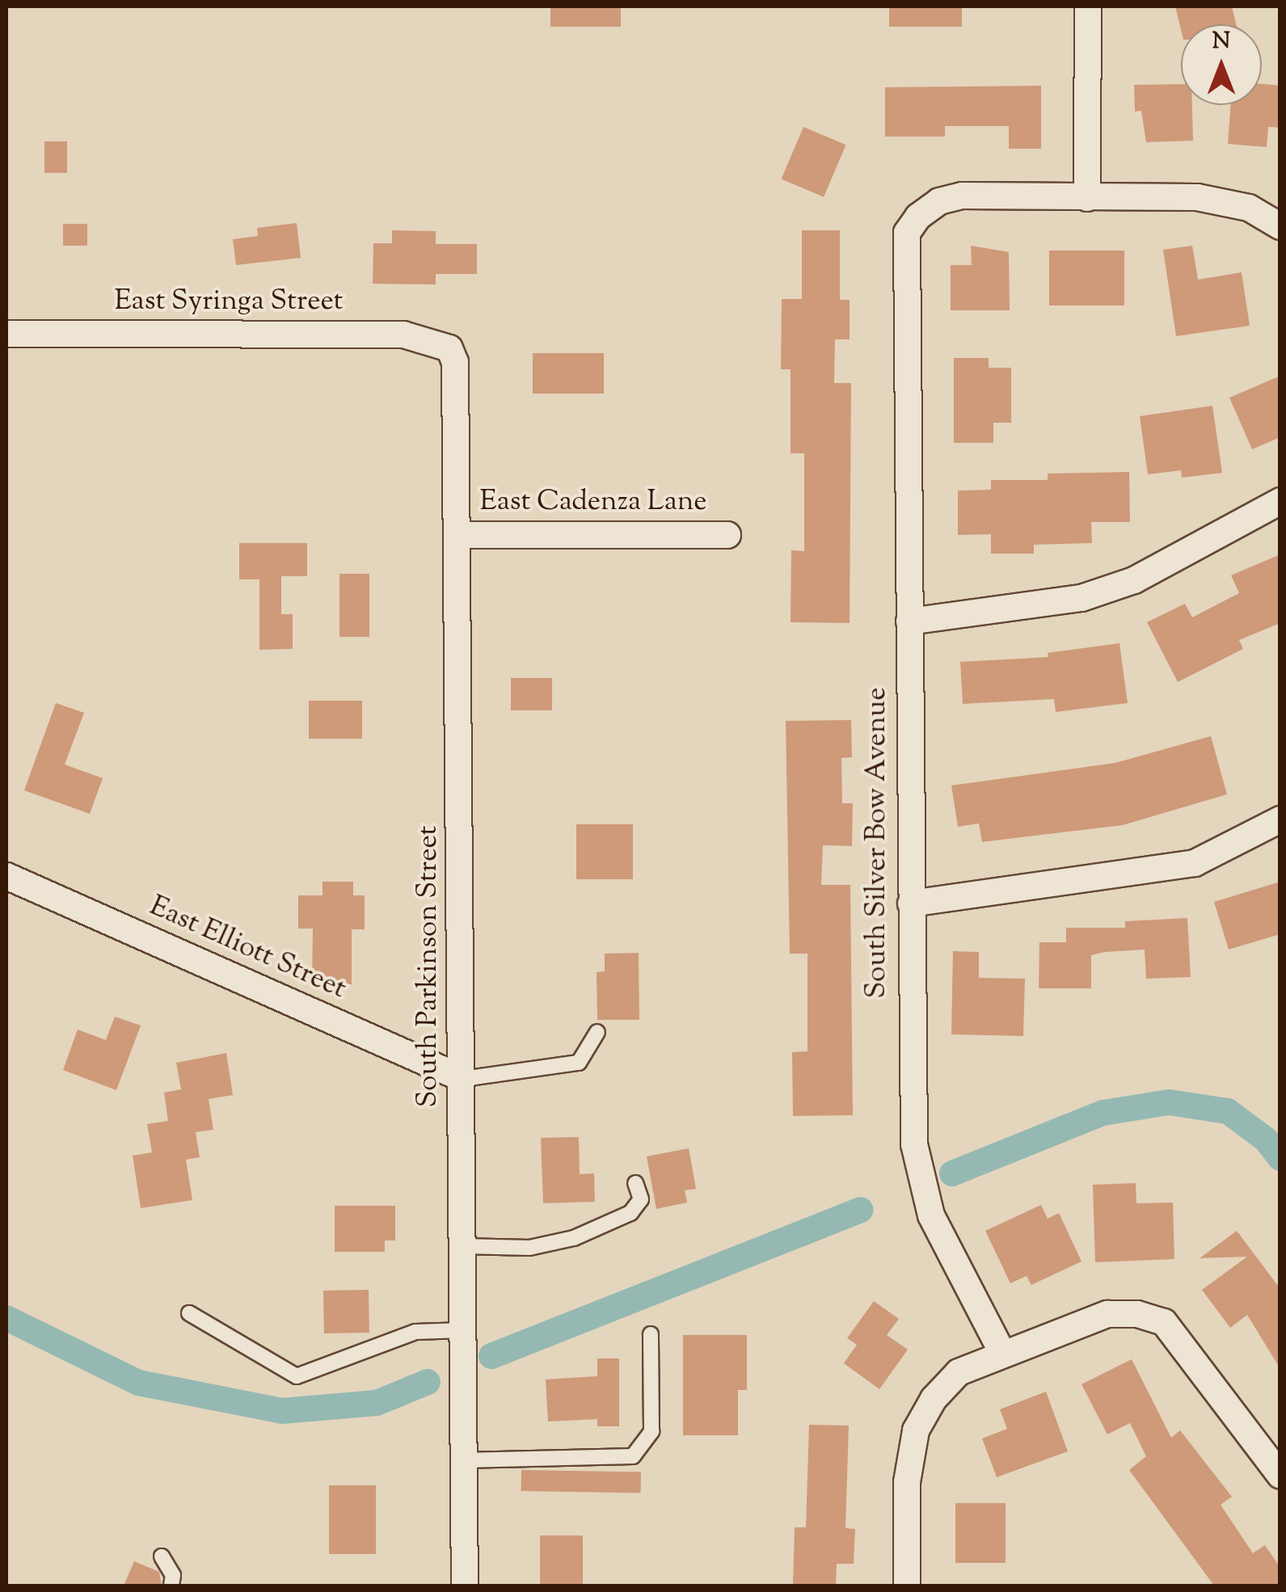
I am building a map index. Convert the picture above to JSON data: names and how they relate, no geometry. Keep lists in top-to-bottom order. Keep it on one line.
{"streets":{"street":["East Syringa Street","East Cadenza Lane","South Silver Bow Avenue","East Elliott Street","South Parkinson Street"]},"crossings":[["East Syringa Street","South Parkinson Street"],["East Cadenza Lane","South Parkinson Street"],["East Elliott Street","South Parkinson Street"]],"north":"top"}
